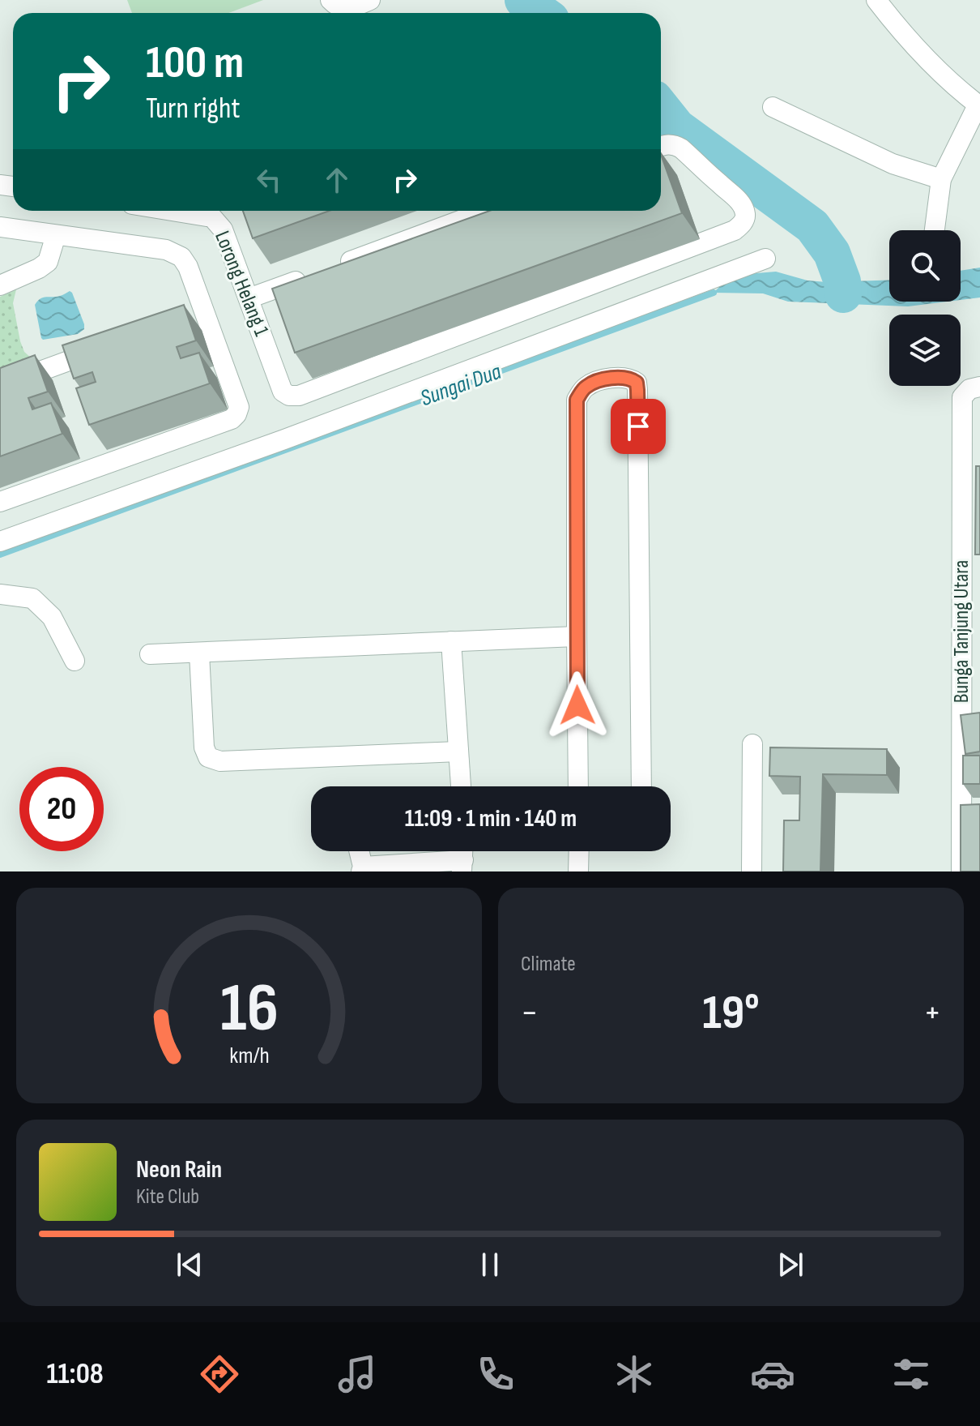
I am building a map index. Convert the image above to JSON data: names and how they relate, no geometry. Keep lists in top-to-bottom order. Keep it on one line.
{"streets":{"street":["Lorong Helang 1","Bunga Tanjung Utara"]},"water":["Sungai Dua"],"page":{"turn":["100 m","Turn right"],"limit":"20","trip":"11:09 · 1 min · 140 m","tile":"Climate","heat":["−","19°","+"],"song":["Neon Rain","Kite Club"],"tabs":"11:08","gauge":["16","km/h"]}}
